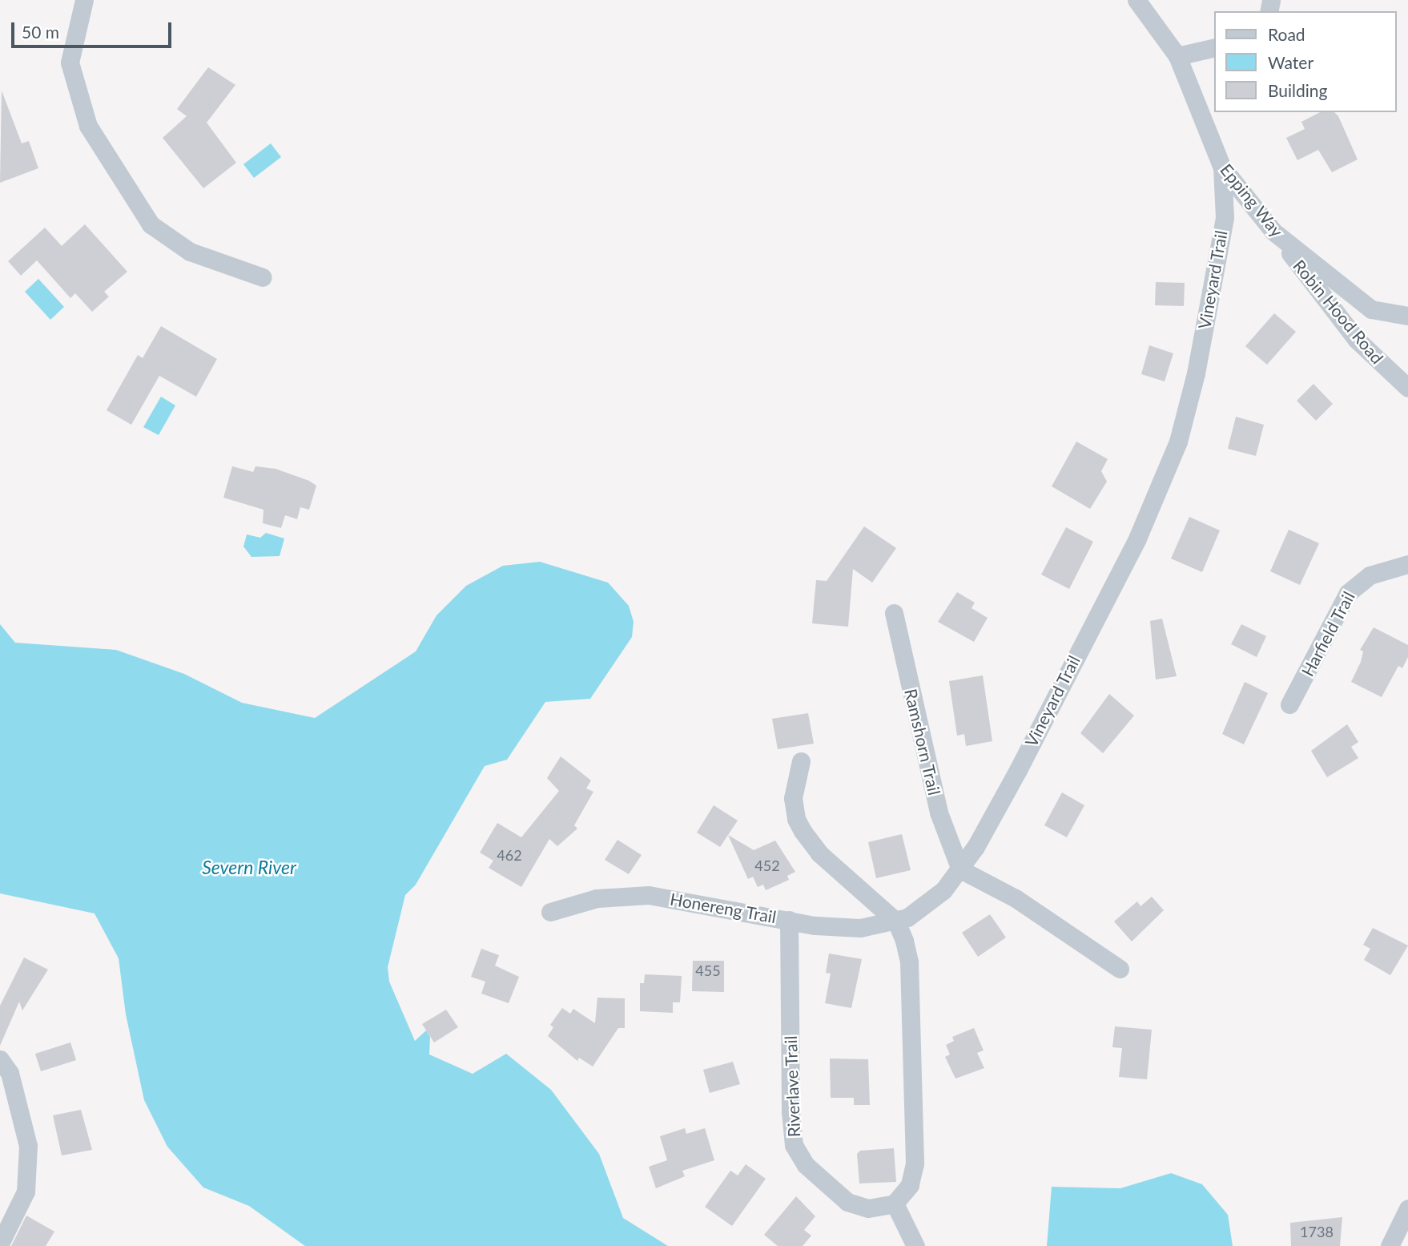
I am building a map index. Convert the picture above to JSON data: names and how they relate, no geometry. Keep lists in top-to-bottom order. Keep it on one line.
{"streets":{"street":["Epping Way","Vineyard Trail","Robin Hood Road","Harfield Trail","Ramshorn Trail","Honereng Trail","Riverlave Trail"]},"crossings":[["Epping Way","Vineyard Trail"],["Epping Way","Robin Hood Road"],["Vineyard Trail","Ramshorn Trail"],["Vineyard Trail","Honereng Trail"],["Honereng Trail","Riverlave Trail"]],"water":["Severn River"],"house_numbers":["462","452","455","1738"],"legend":["Road","Water","Building"],"scale_bar":"50 m"}
